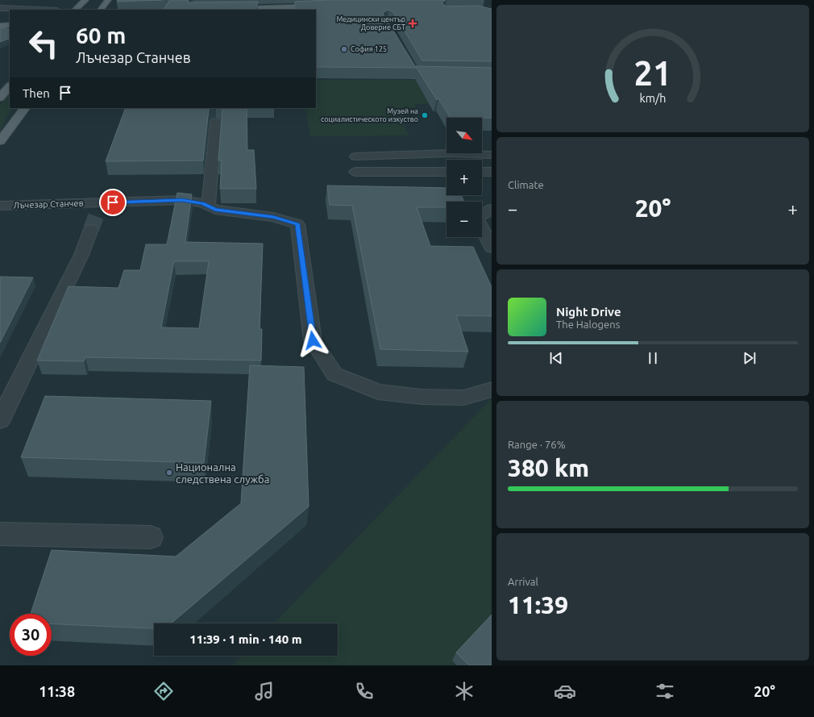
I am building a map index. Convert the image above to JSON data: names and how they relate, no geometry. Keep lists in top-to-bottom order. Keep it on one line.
{"streets":{"street":["Лъчезар Станчев"]},"places":{"health":["Медицински център Доверие СБТ"],"other":["София 125","Музей на социалистическото изкуство","Национална следствена служба"]},"north":"bottom right","page":{"turn":["60 m","Лъчезар Станчев"],"then":"Then","map_buttons":["+","−"],"tile":["Climate",["Range · 76%","380 km"],["Arrival","11:39"]],"heat":["−","20°","+"],"song":["Night Drive","The Halogens"],"limit":"30","trip":"11:39 · 1 min · 140 m","tabs":["11:38","20°"],"gauge":["21","km/h"]}}
